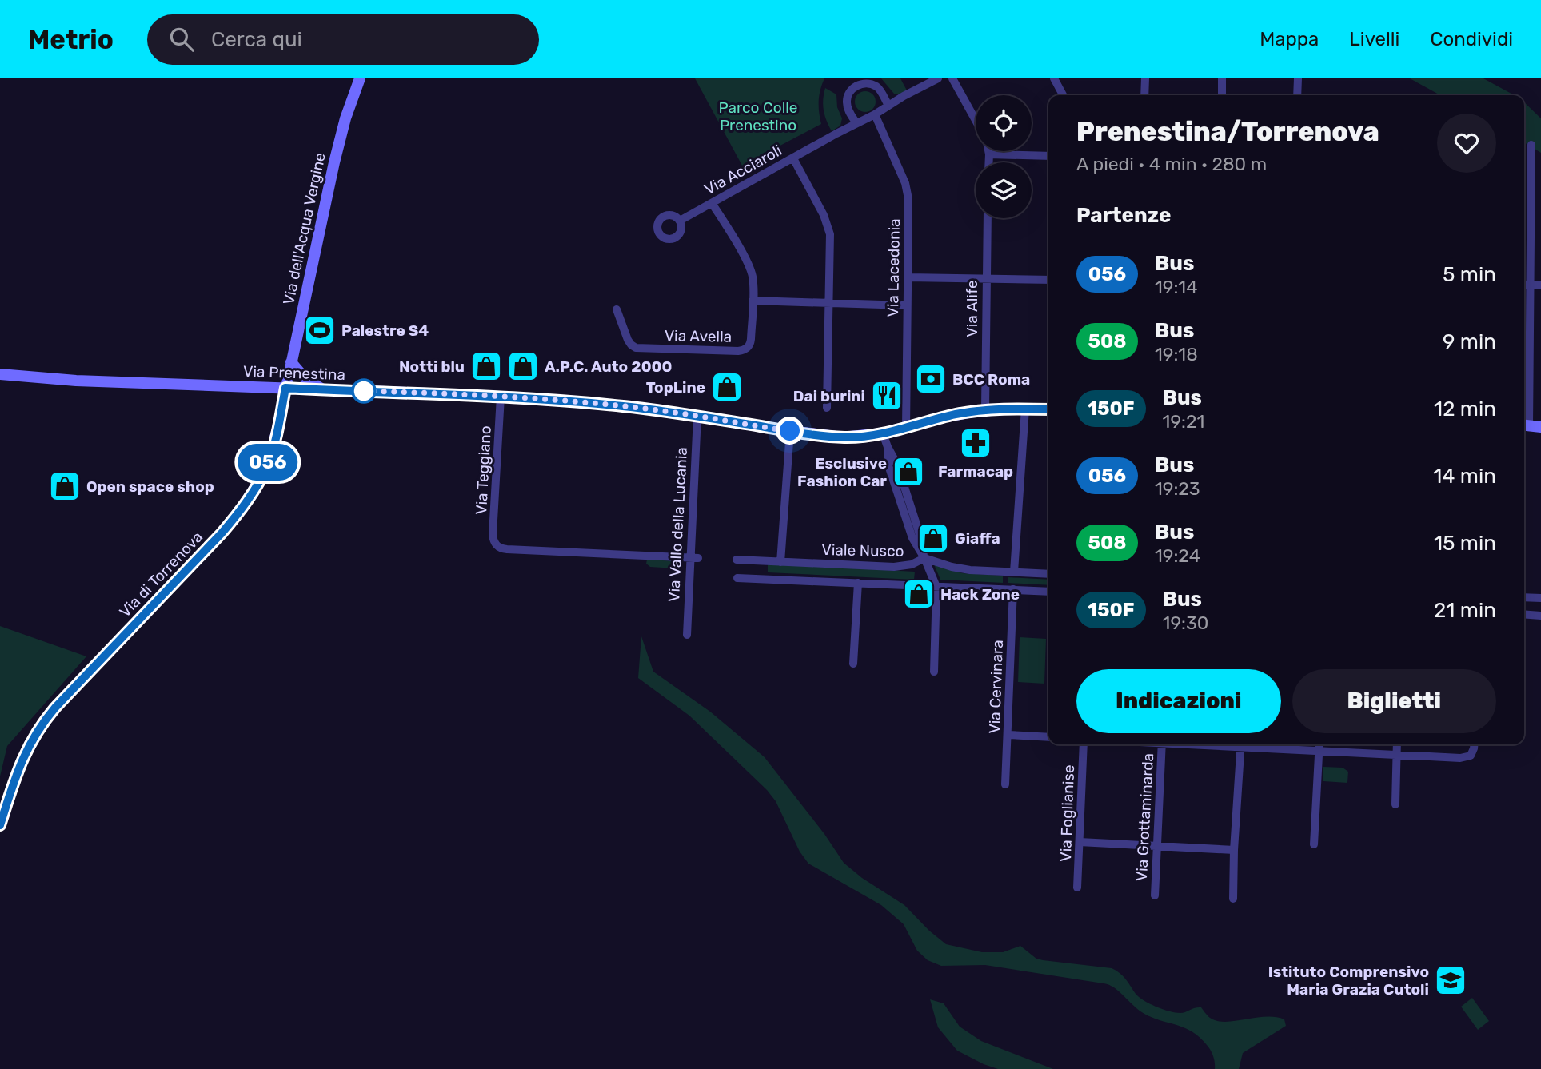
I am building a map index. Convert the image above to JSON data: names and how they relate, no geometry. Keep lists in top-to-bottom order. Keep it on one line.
{"streets":{"main road":["Via dell'Acqua Vergine","Via Prenestina","Via di Torrenova"],"street":["Via Acciaroli","Via Lacedonia","Via Alife","Via Avella","Via Teggiano","Via Vallo della Lucania","Viale Nusco","Via Cervinara","Via Foglianise","Via Grottaminarda"]},"crossings":[["Via Acciaroli","Via Lacedonia"],["Via Acciaroli","Via Avella"],["Via dell'Acqua Vergine","Via Prenestina"],["Via dell'Acqua Vergine","Via di Torrenova"],["Via Lacedonia","Via Prenestina"],["Via Alife","Via Prenestina"],["Via Prenestina","Via Teggiano"],["Via Prenestina","Via Vallo della Lucania"],["Via Prenestina","Via di Torrenova"],["Via Teggiano","Via Vallo della Lucania"],["Viale Nusco","Via Cervinara"]],"parks":["Parco Colle Prenestino"],"places":{"sports":["Palestre S4"],"shop":["Notti blu","A.P.C. Auto 2000","TopLine","Esclusive Fashion Car","Open space shop","Giaffa","Hack Zone"],"bank":["BCC Roma"],"restaurant":["Dai burini"],"pharmacy":["Farmacap"],"school or university":["Istituto Comprensivo Maria Grazia Cutoli"]},"lines":["bus line 056"],"page":{"header":"Metrio","search":"Cerca qui","nav":["Mappa","Livelli","Condividi"],"on_map":"056","heading":[["Prenestina/Torrenova","A piedi · 4 min · 280 m"],"Partenze"],"list":[{"mark":"056","name":"Bus","note":"19:14","value":"5 min"},{"mark":"508","name":"Bus","note":"19:18","value":"9 min"},{"mark":"150F","name":"Bus","note":"19:21","value":"12 min"},{"mark":"056","name":"Bus","note":"19:23","value":"14 min"},{"mark":"508","name":"Bus","note":"19:24","value":"15 min"},{"mark":"150F","name":"Bus","note":"19:30","value":"21 min"}],"buttons":["Indicazioni","Biglietti"]}}
